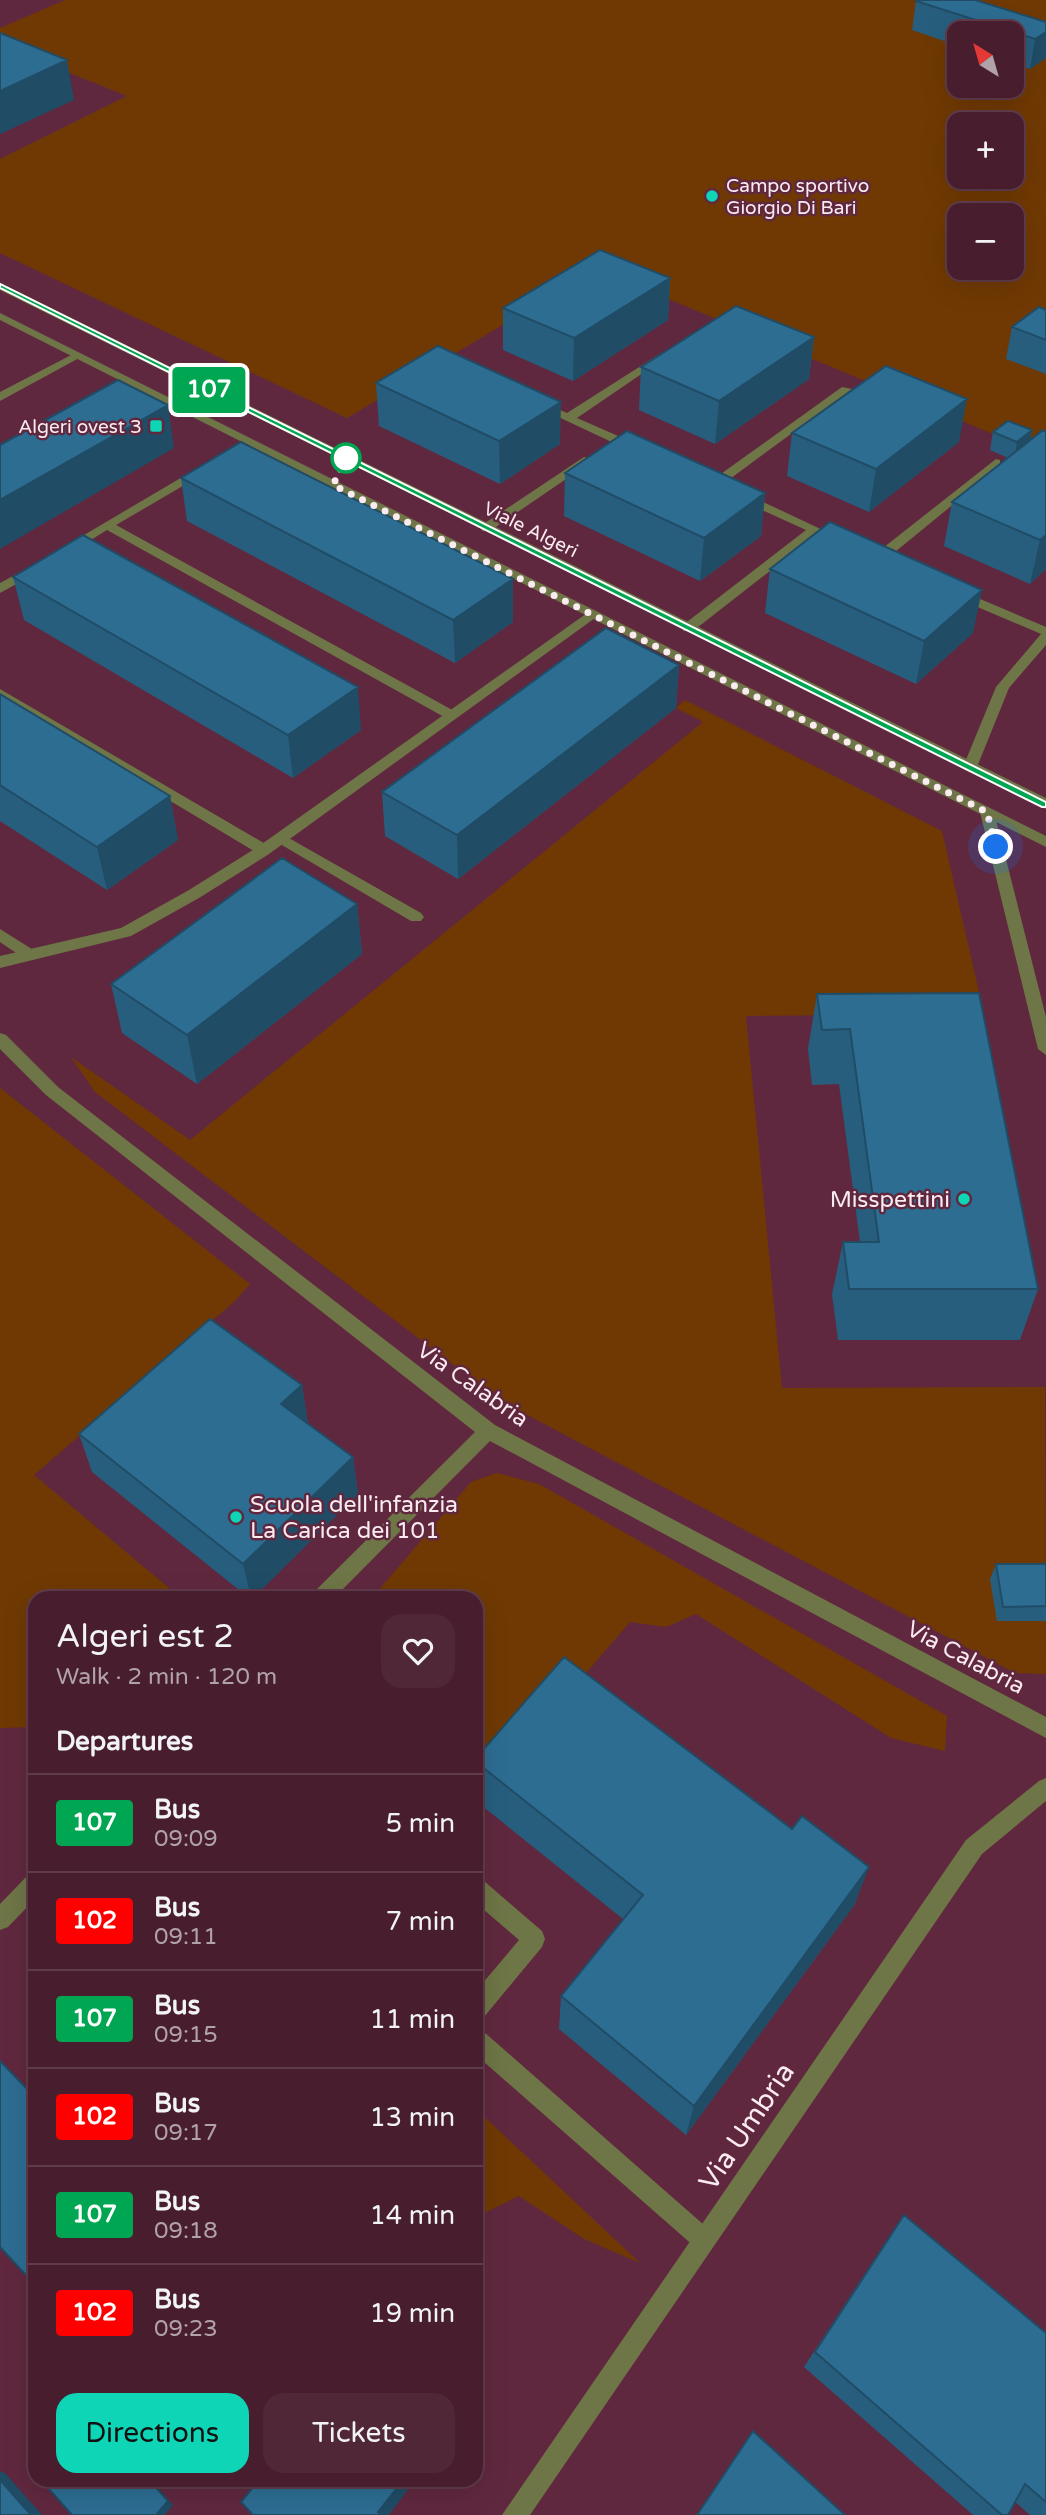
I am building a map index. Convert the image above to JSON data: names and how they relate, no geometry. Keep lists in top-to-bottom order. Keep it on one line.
{"streets":{"street":["Viale Algeri","Via Calabria","Via Umbria"]},"places":{"other":["Campo sportivo Giorgio Di Bari","Misspettini","Scuola dell'infanzia La Carica dei 101"],"transit":["Algeri ovest 3"]},"lines":["bus line 107"],"north":"top left","page":{"on_map":"107","map_buttons":["+","−"],"heading":[["Algeri est 2","Walk · 2 min · 120 m"],"Departures"],"list":[{"mark":"107","name":"Bus","note":"09:09","value":"5 min"},{"mark":"102","name":"Bus","note":"09:11","value":"7 min"},{"mark":"107","name":"Bus","note":"09:15","value":"11 min"},{"mark":"102","name":"Bus","note":"09:17","value":"13 min"},{"mark":"107","name":"Bus","note":"09:18","value":"14 min"},{"mark":"102","name":"Bus","note":"09:23","value":"19 min"}],"buttons":["Directions","Tickets"]}}
